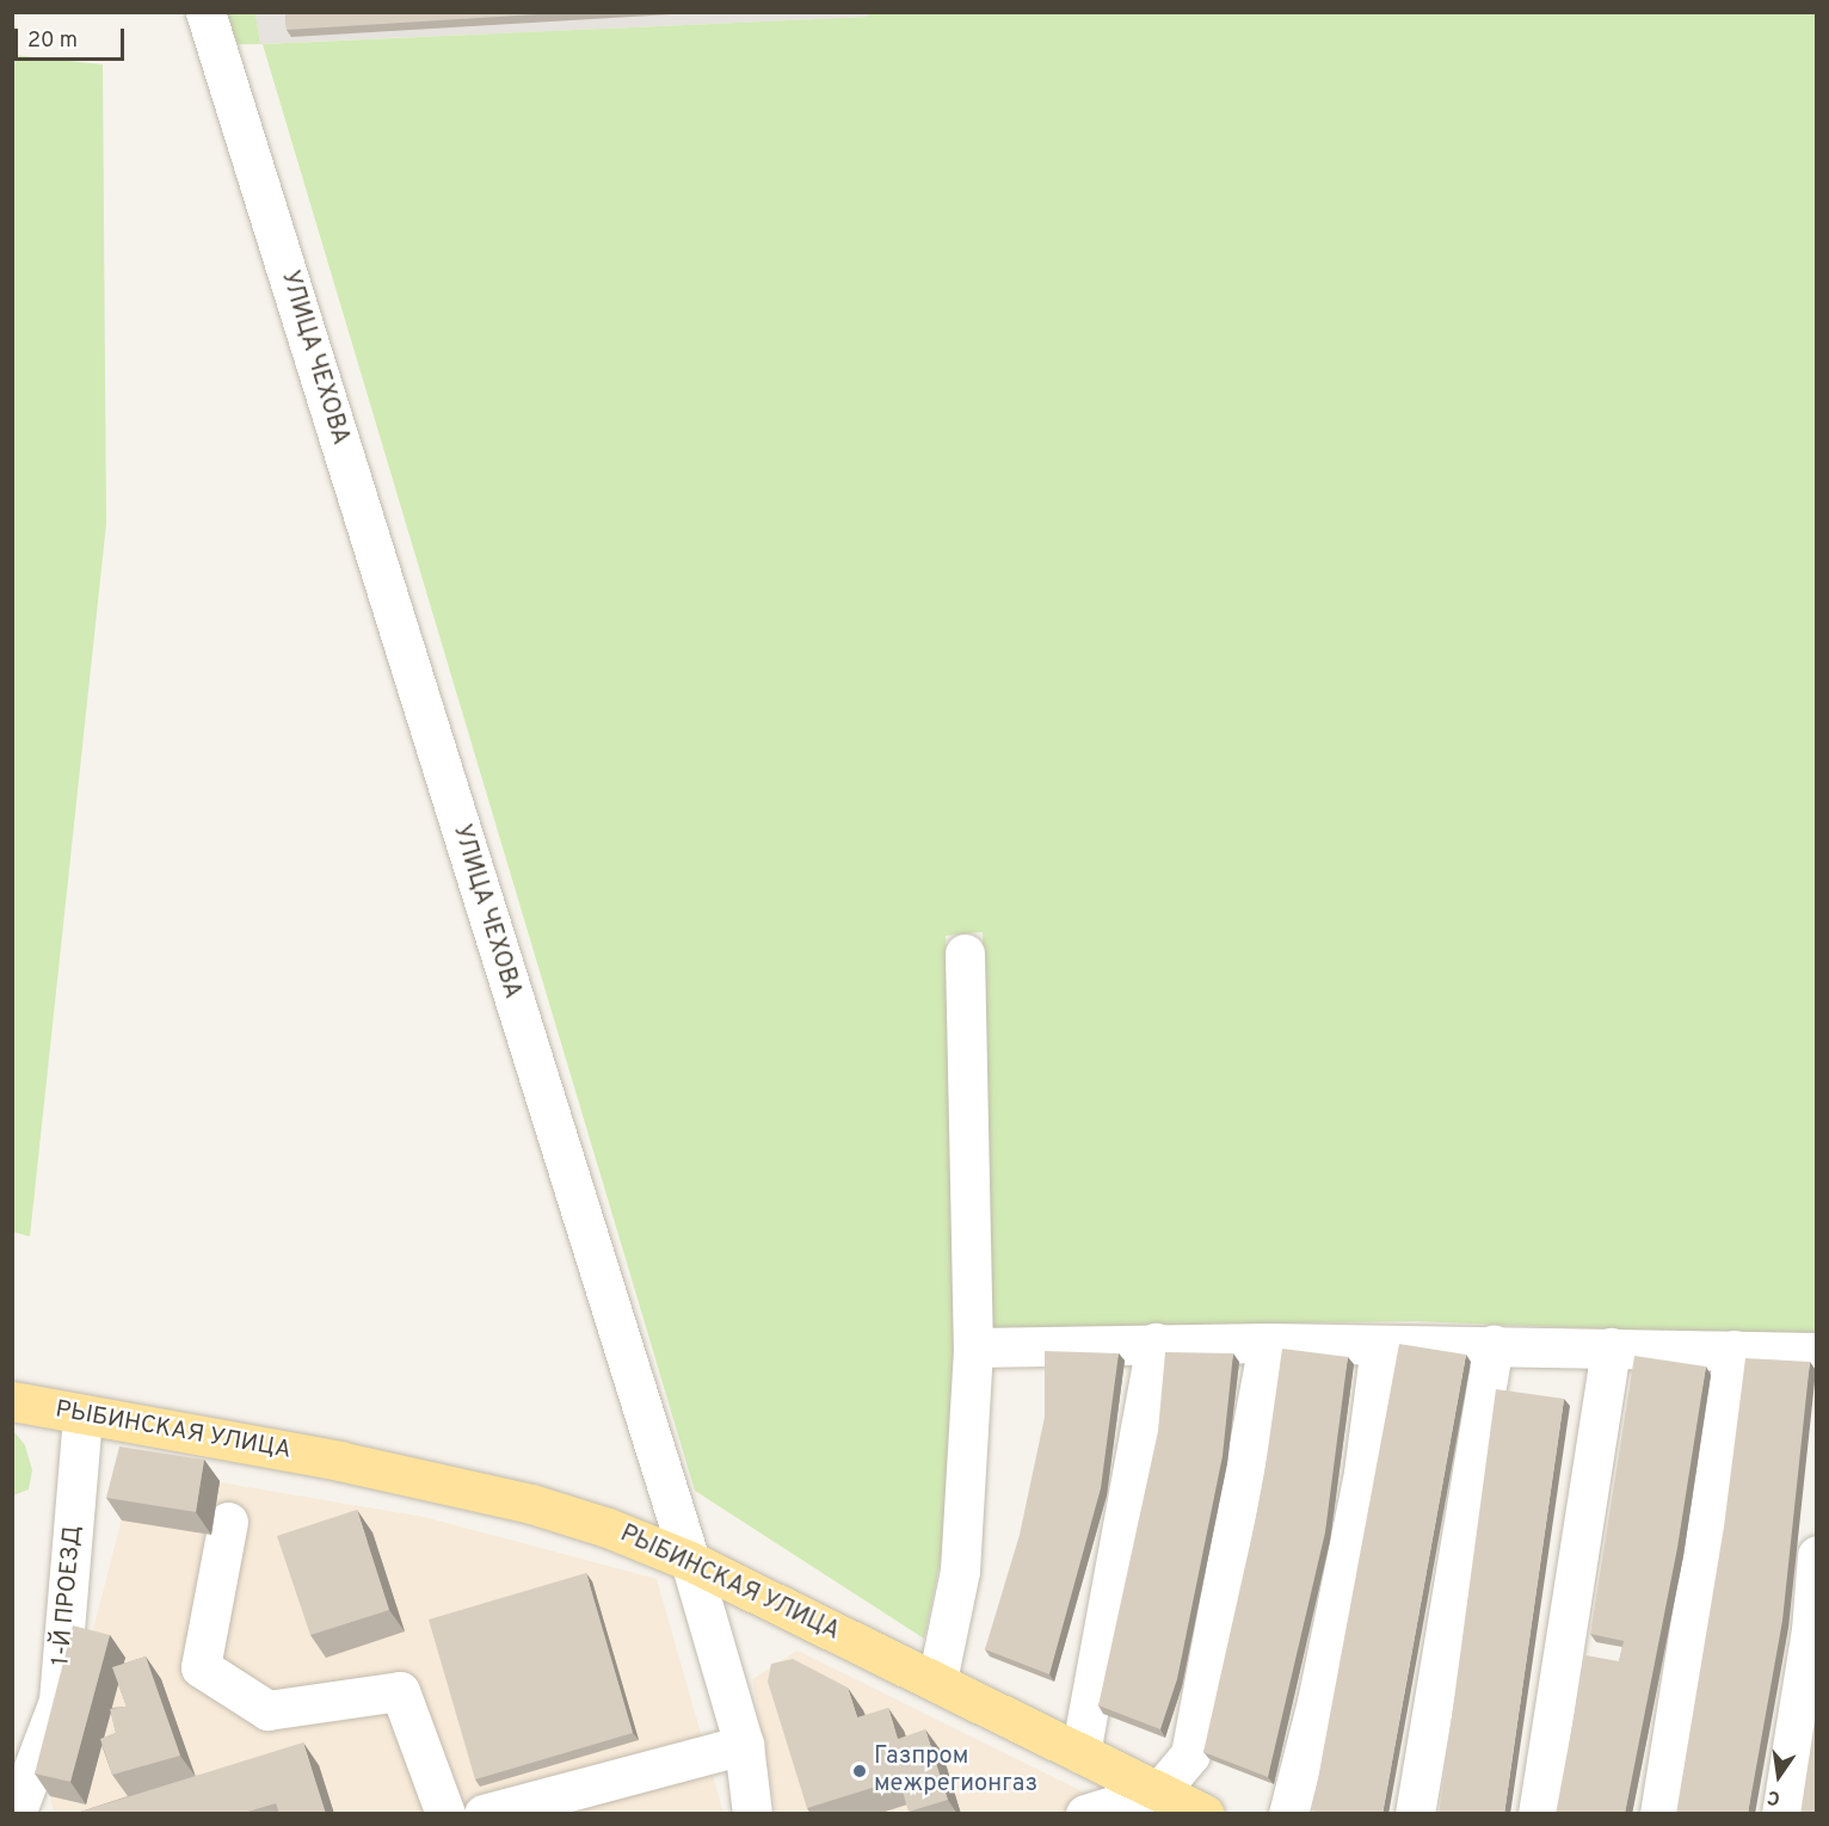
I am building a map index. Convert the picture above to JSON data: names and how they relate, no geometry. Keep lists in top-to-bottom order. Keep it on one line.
{"streets":{"main road":["РЫБИНСКАЯ УЛИЦА"],"street":["УЛИЦА ЧЕХОВА","1-Й ПРОЕЗД"]},"crossings":[["УЛИЦА ЧЕХОВА","РЫБИНСКАЯ УЛИЦА"],["РЫБИНСКАЯ УЛИЦА","1-Й ПРОЕЗД"]],"places":["Газпром межрегионгаз"],"scale_bar":"20 m","north":"bottom"}
